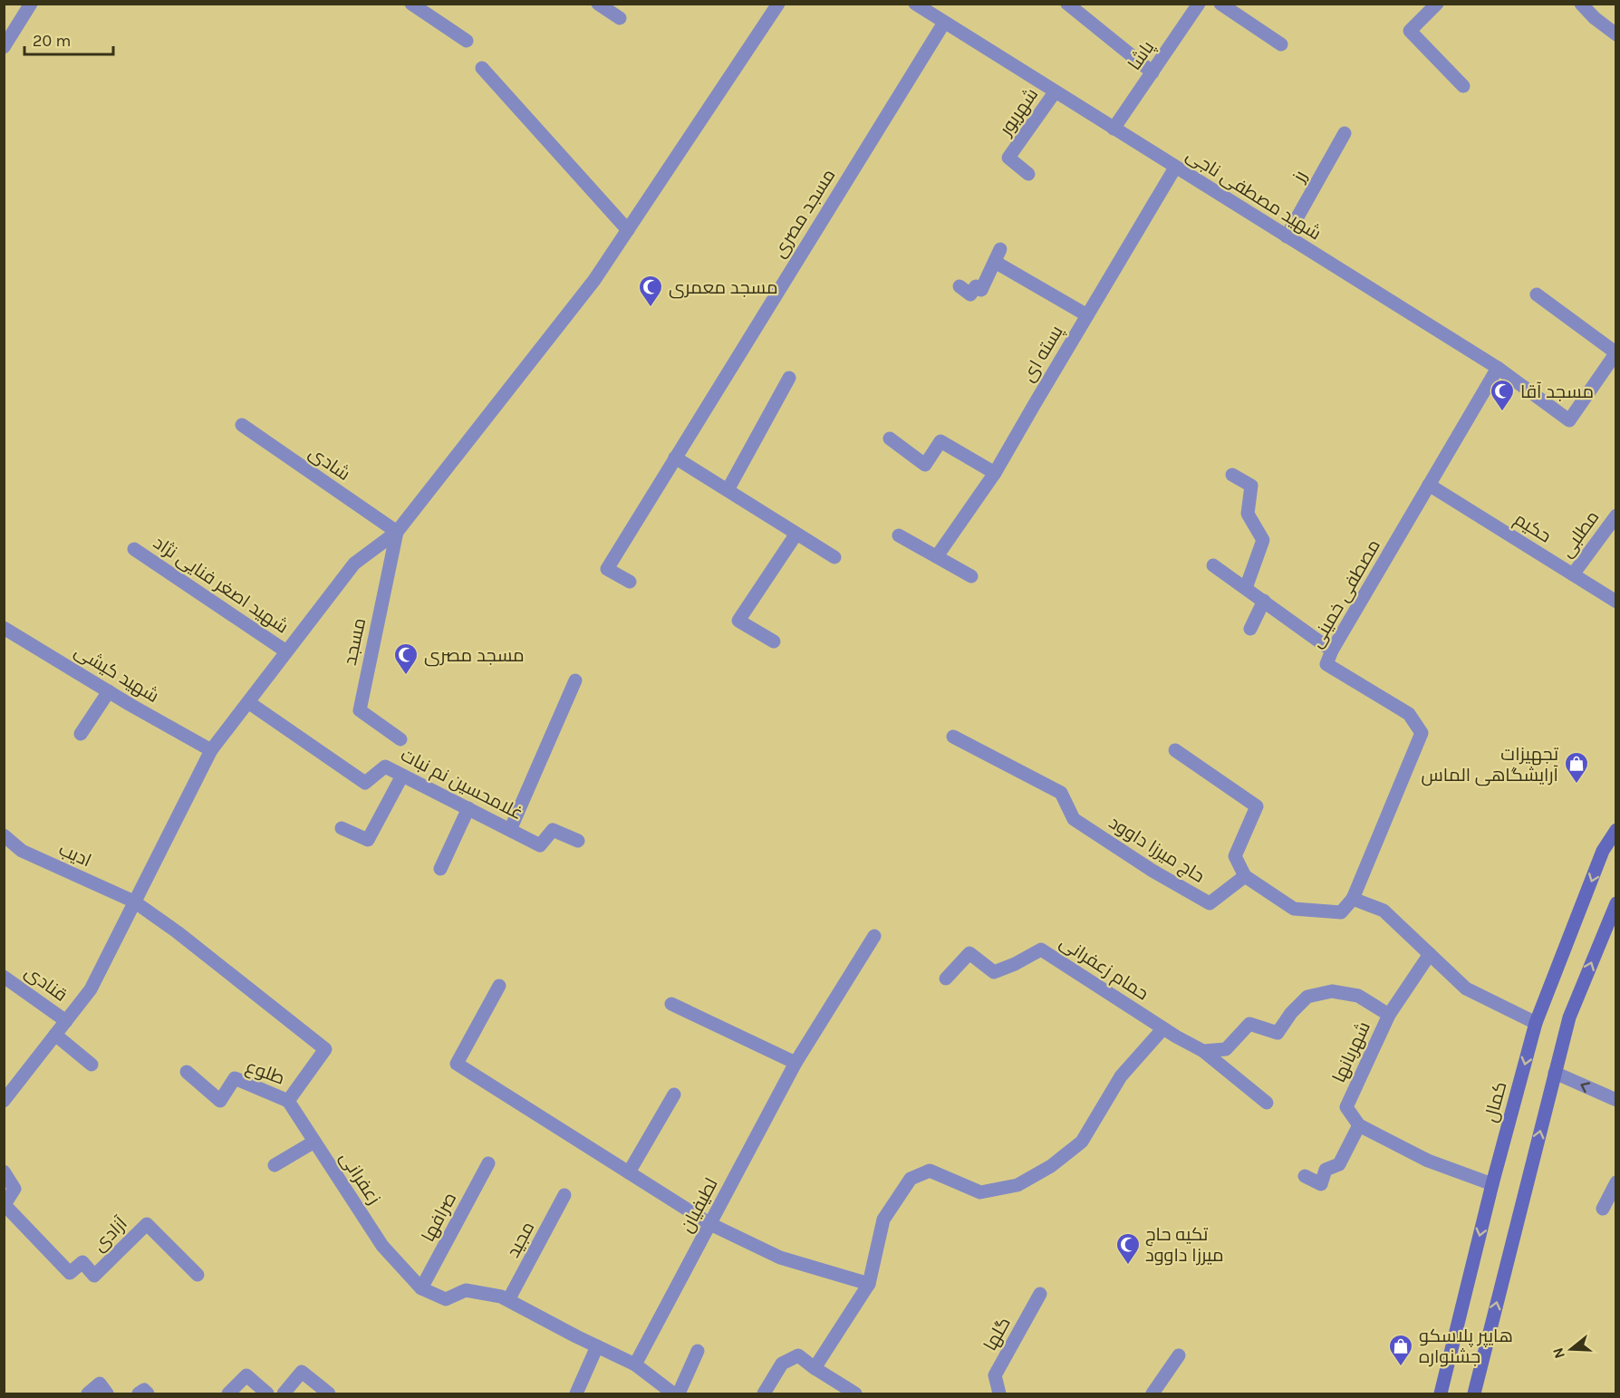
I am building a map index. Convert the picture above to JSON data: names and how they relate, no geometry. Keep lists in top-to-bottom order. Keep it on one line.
{"streets":{"main road":["کمال"],"street":["پاشا","شهریور","رز","شهید مصطفی ناجی","مسجد مصری","پسته ای","شادی","حکیم","مطلبی","شهید اصغر فنایی نژاد","مصطفی خمینی","مسجد","شهید کیشی","غلامحسین نم نبات","حاج میرزا داوود","ادیب","حمام زعفرانی","قنادی","شهربانها","طلوع","زعفرانی","لطیفیان","صرافها","آزادی","مجید","گلها"]},"crossings":[["پاشا","شهید مصطفی ناجی"],["شهریور","شهید مصطفی ناجی"],["رز","شهید مصطفی ناجی"],["شهید مصطفی ناجی","مسجد مصری"],["شهید مصطفی ناجی","پسته ای"],["شهید مصطفی ناجی","مصطفی خمینی"],["شادی","مسجد"],["حکیم","مطلبی"],["حکیم","مصطفی خمینی"],["طلوع","زعفرانی"],["زعفرانی","لطیفیان"],["زعفرانی","صرافها"],["زعفرانی","مجید"]],"places":{"mosque":["مسجد معمری","مسجد آقا","مسجد مصری","تکیه حاج میرزا داوود"],"shop":["تجهیزات آرایشگاهی الماس","هایپر پلاسکو جشنواره"]},"scale_bar":"20 m","north":"left"}
